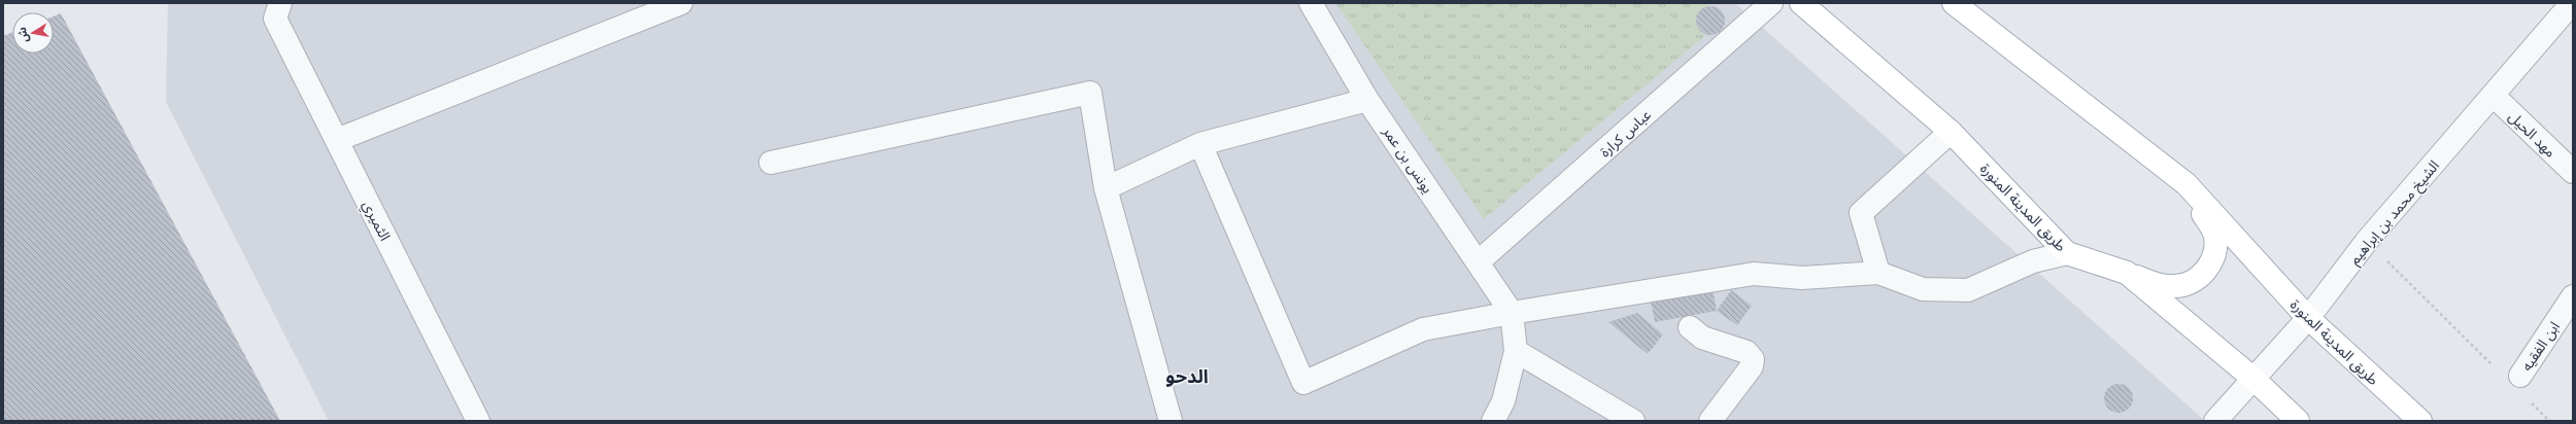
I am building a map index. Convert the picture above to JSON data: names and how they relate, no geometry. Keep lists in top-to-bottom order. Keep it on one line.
{"streets":{"main road":["طريق المدينة المنورة"],"street":["عباس كرارة","مهد الحيل","يونس بن عمر","الشيخ محمد بن إبراهيم","الثميري","ابن الفقيه"]},"crossings":[["عباس كرارة","يونس بن عمر"],["مهد الحيل","الشيخ محمد بن إبراهيم"],["طريق المدينة المنورة","الشيخ محمد بن إبراهيم"]],"districts":["الدحو"],"north":"left"}
